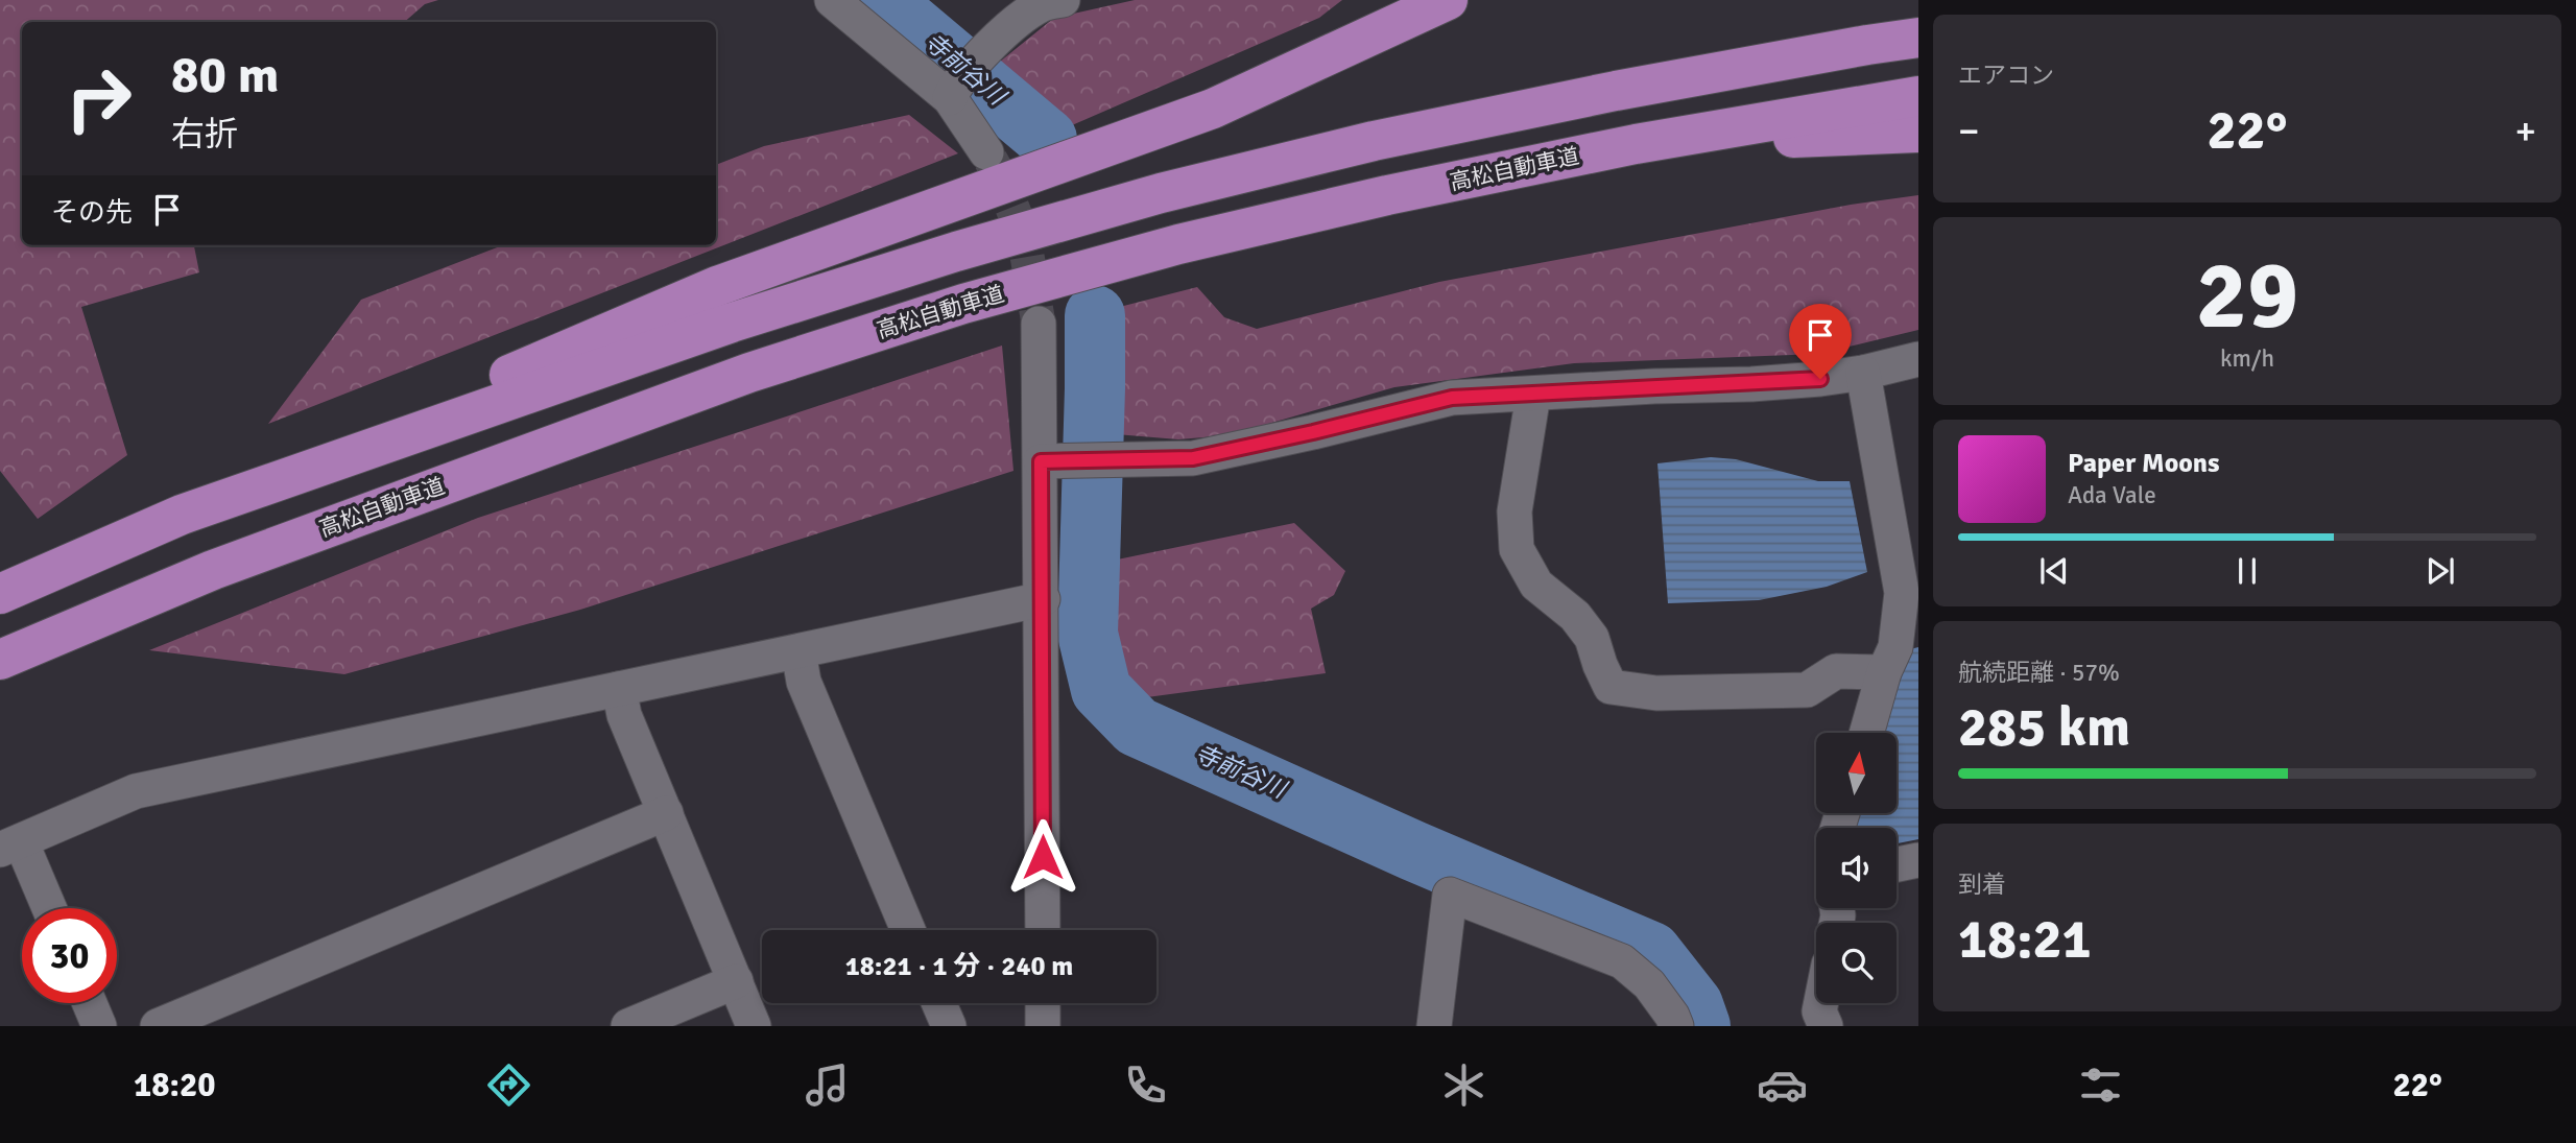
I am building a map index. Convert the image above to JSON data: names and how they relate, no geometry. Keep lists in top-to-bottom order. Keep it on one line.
{"streets":{"highway":["高松自動車道"]},"water":["寺前谷川"],"north":"top","page":{"tile":["エアコン",["29","km/h"],["航続距離 · 57%","285 km"],["到着","18:21"]],"turn":["80 m","右折"],"heat":["−","22°","+"],"then":"その先","song":["Paper Moons","Ada Vale"],"limit":"30","trip":"18:21 · 1 分 · 240 m","tabs":["18:20","22°"]}}
